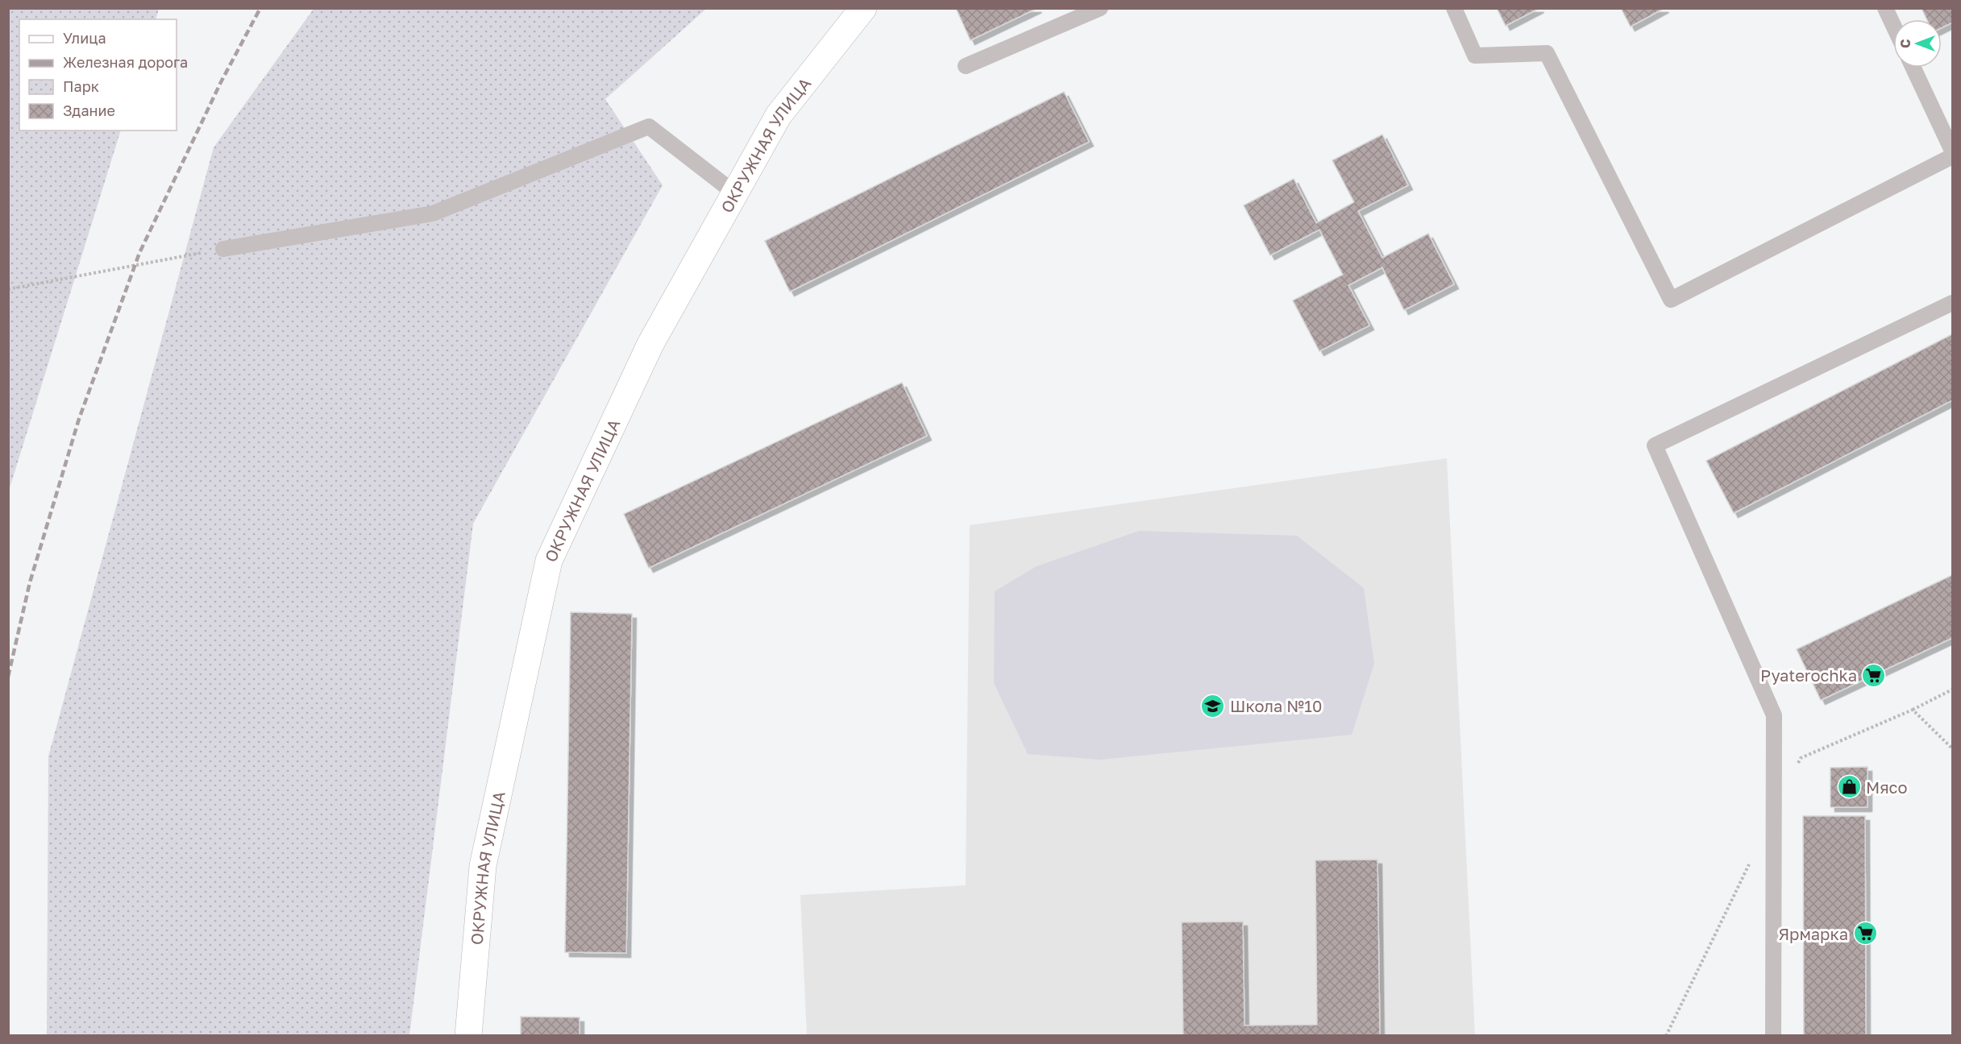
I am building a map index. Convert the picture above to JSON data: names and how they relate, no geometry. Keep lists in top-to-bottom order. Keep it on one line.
{"streets":{"street":["ОКРУЖНАЯ УЛИЦА"]},"places":{"supermarket":["Pyaterochka","Ярмарка"],"school or university":["Школа №10"],"shop":["Мясо"]},"legend":["Улица","Железная дорога","Парк","Здание"],"north":"left"}
